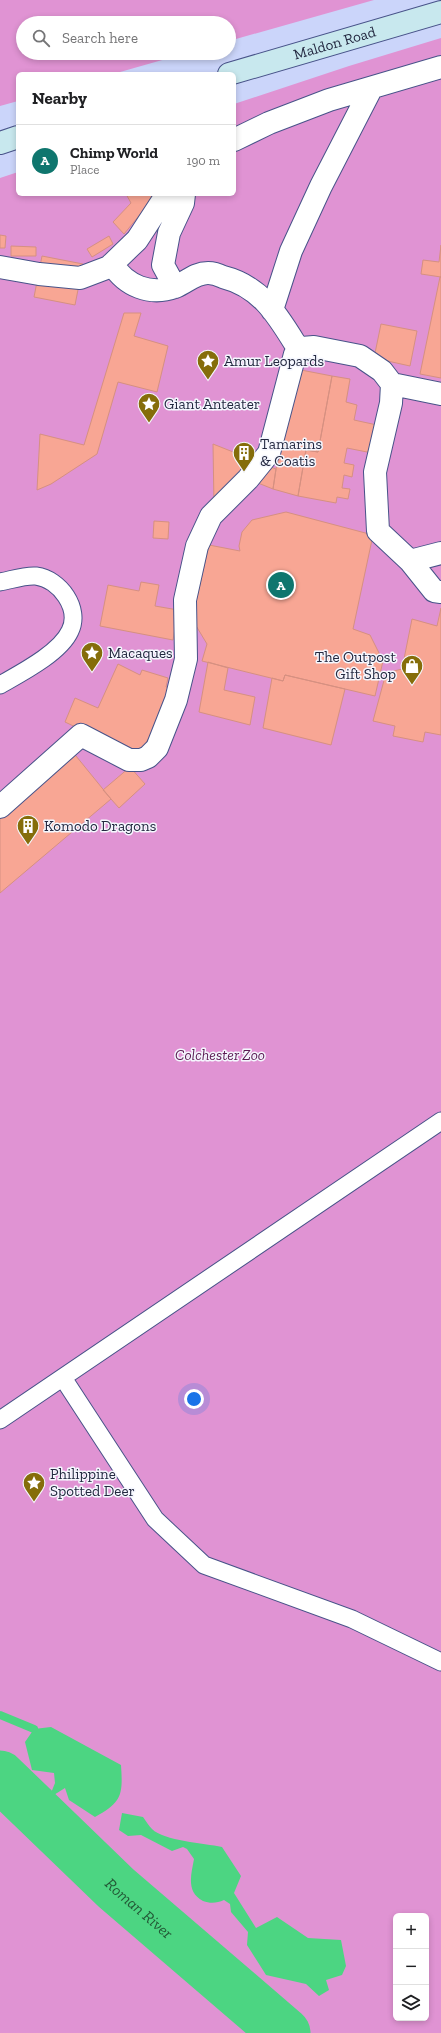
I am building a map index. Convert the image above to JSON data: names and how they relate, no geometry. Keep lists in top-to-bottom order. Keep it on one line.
{"streets":{"main road":["Maldon Road"]},"water":["Roman River"],"parks":["Colchester Zoo"],"places":{"place":["Amur Leopards","Giant Anteater","Macaques","Philippine Spotted Deer"],"building":["Tamarins & Coatis","Komodo Dragons"],"shop":["The Outpost Gift Shop"]},"page":{"search":"Search here","heading":"Nearby","list":[{"mark":"A","name":"Chimp World","note":"Place","value":"190 m"}],"pins":"A","map_buttons":["+","−"]}}
